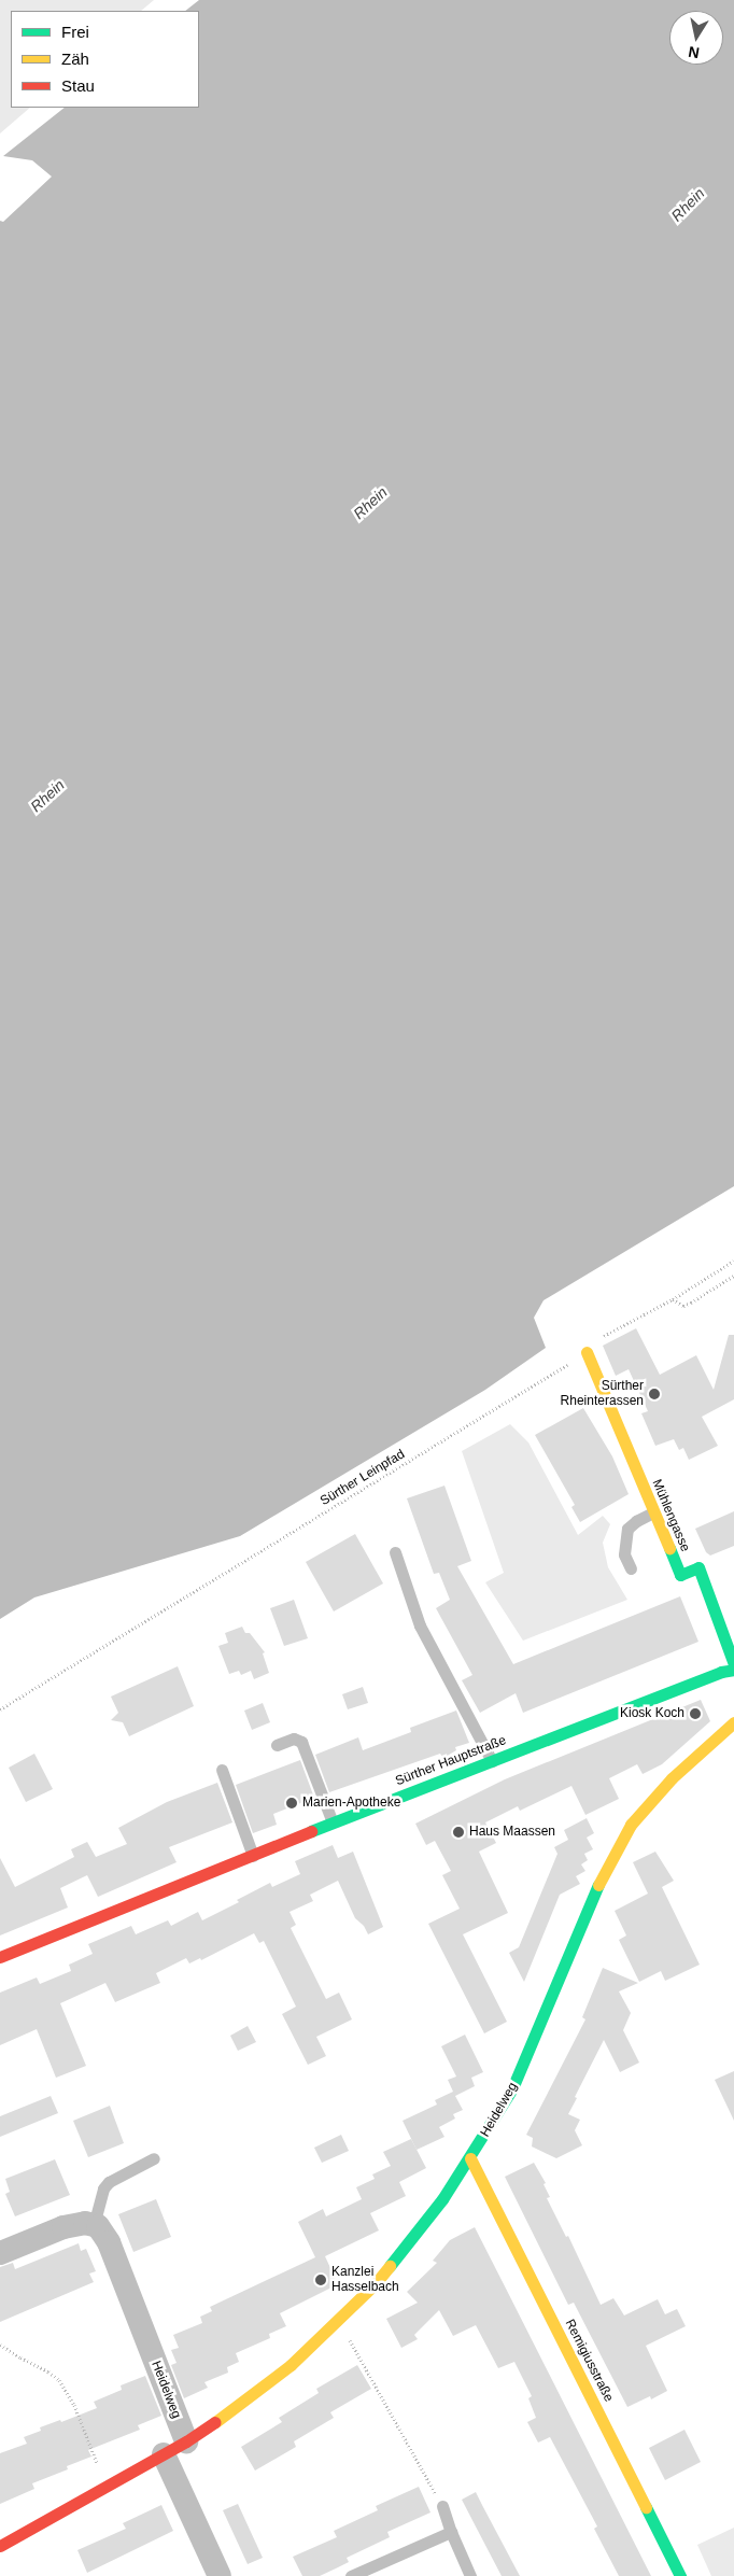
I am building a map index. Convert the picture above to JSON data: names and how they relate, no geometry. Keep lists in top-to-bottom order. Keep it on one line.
{"streets":{"street":["Mühlengasse","Sürther Hauptstraße","Heidelweg","Remigiusstraße"],"path":["Sürther Leinpfad"]},"crossings":[["Sürther Leinpfad","Mühlengasse"],["Heidelweg","Remigiusstraße"]],"water":["Rhein"],"places":["Sürther Rheinterassen","Kiosk Koch","Marien-Apotheke","Haus Maassen","Kanzlei Hasselbach"],"legend":["Frei","Zäh","Stau"],"north":"bottom"}
